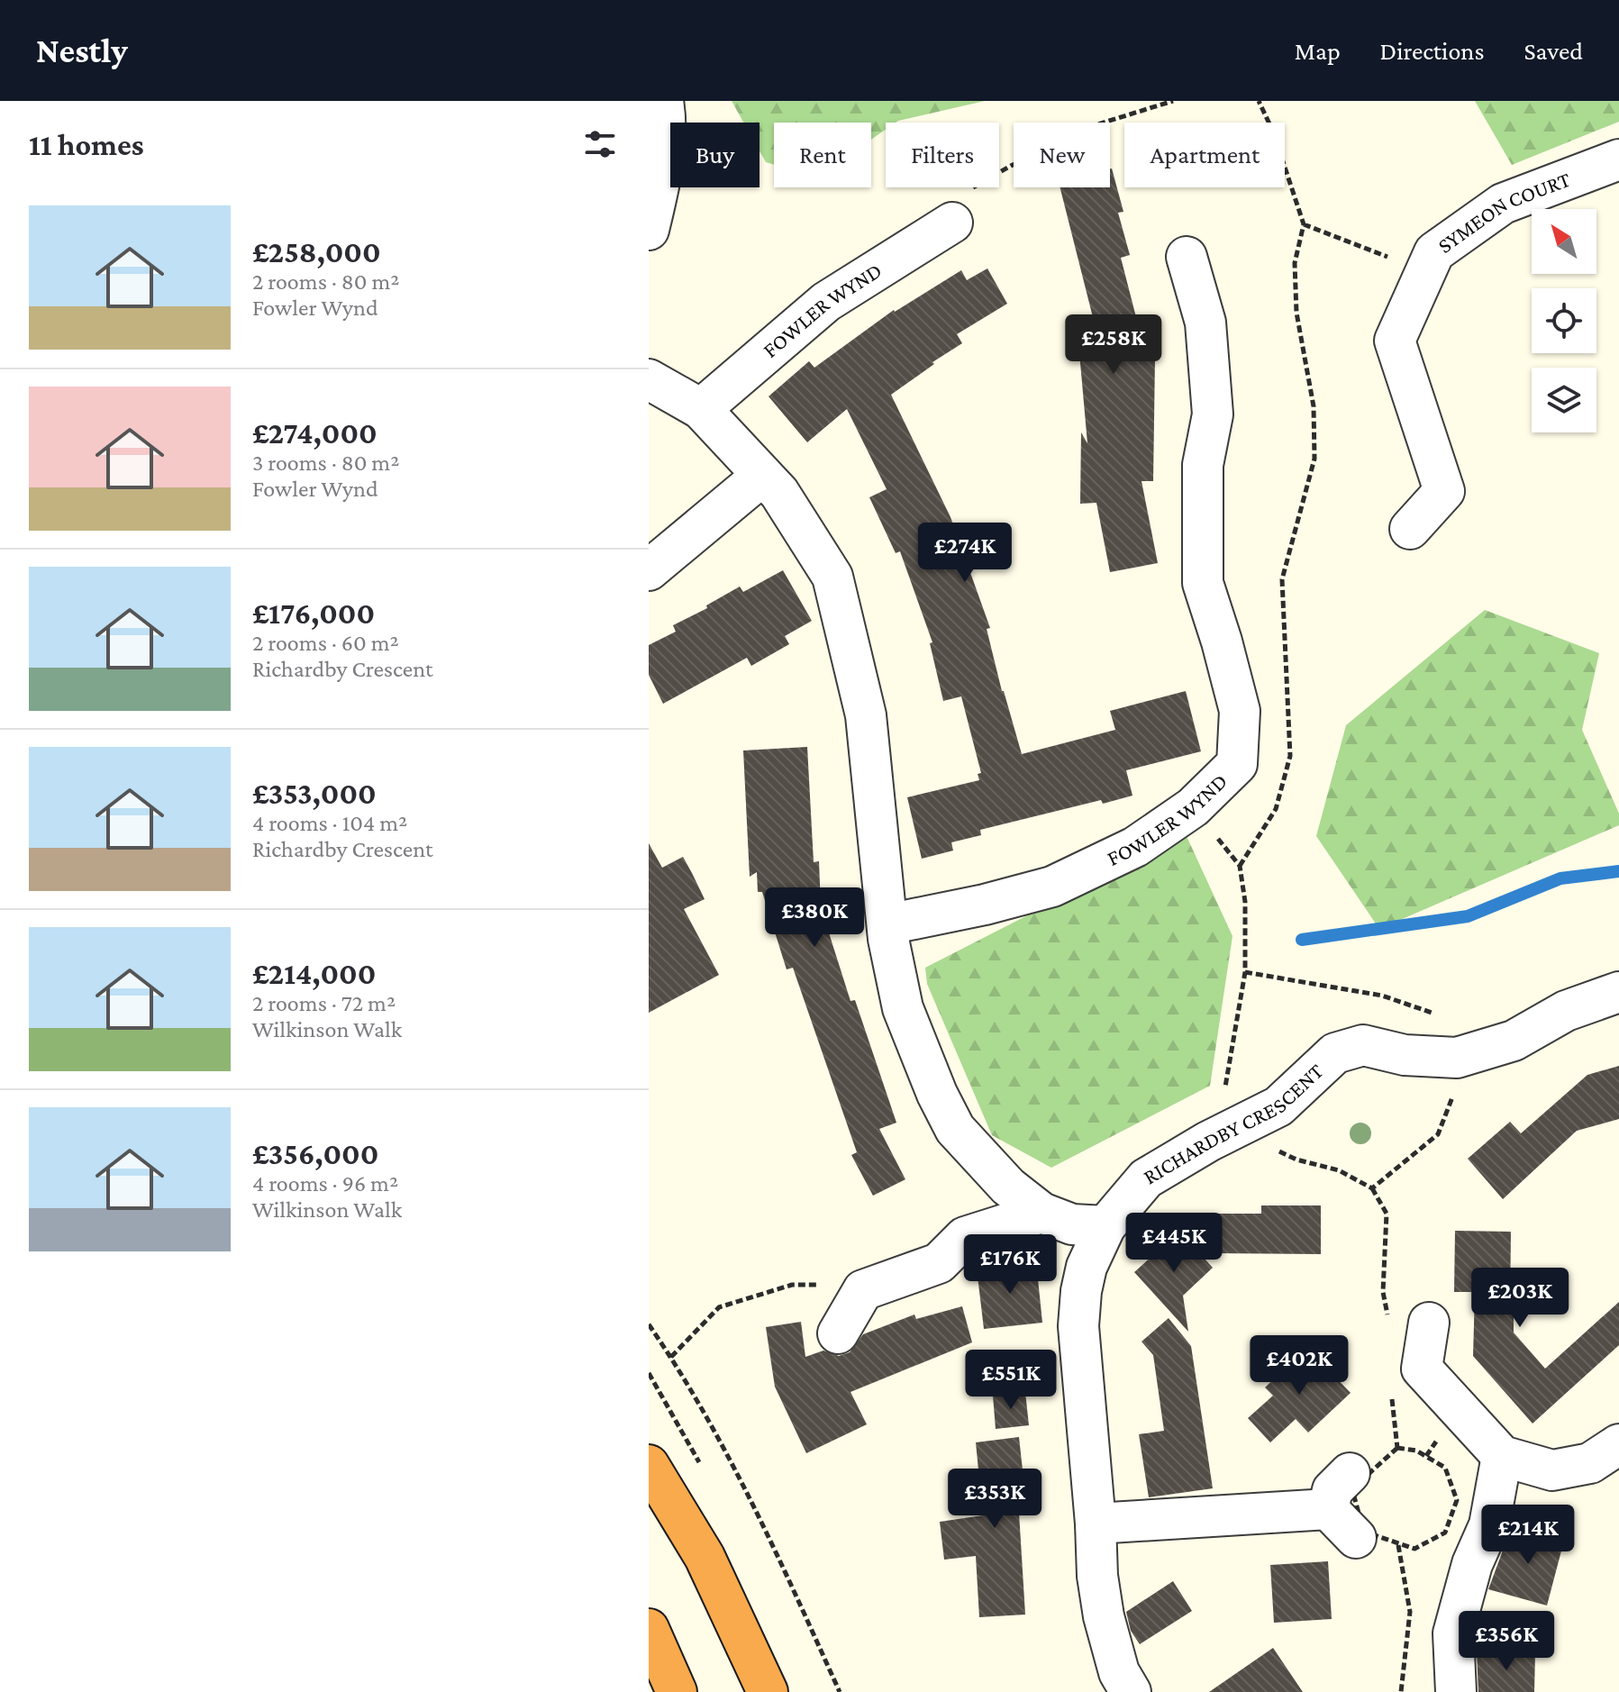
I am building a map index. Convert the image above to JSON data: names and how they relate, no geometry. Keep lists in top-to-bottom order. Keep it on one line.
{"streets":{"street":["SYMEON COURT","FOWLER WYND","RICHARDBY CRESCENT"]},"north":"top left","page":{"header":"Nestly","nav":["Map","Directions","Saved"],"heading":"11 homes","chip":["Buy","Rent","Filters","New","Apartment"],"list":[{"name":"£258,000","note":"2 rooms · 80 m² · Fowler Wynd"},{"name":"£274,000","note":"3 rooms · 80 m² · Fowler Wynd"},{"name":"£176,000","note":"2 rooms · 60 m² · Richardby Crescent"},{"name":"£353,000","note":"4 rooms · 104 m² · Richardby Crescent"},{"name":"£214,000","note":"2 rooms · 72 m² · Wilkinson Walk"},{"name":"£356,000","note":"4 rooms · 96 m² · Wilkinson Walk"}],"price":["£258K","£274K","£380K","£445K","£176K","£203K","£402K","£551K","£353K","£214K","£356K"]}}
